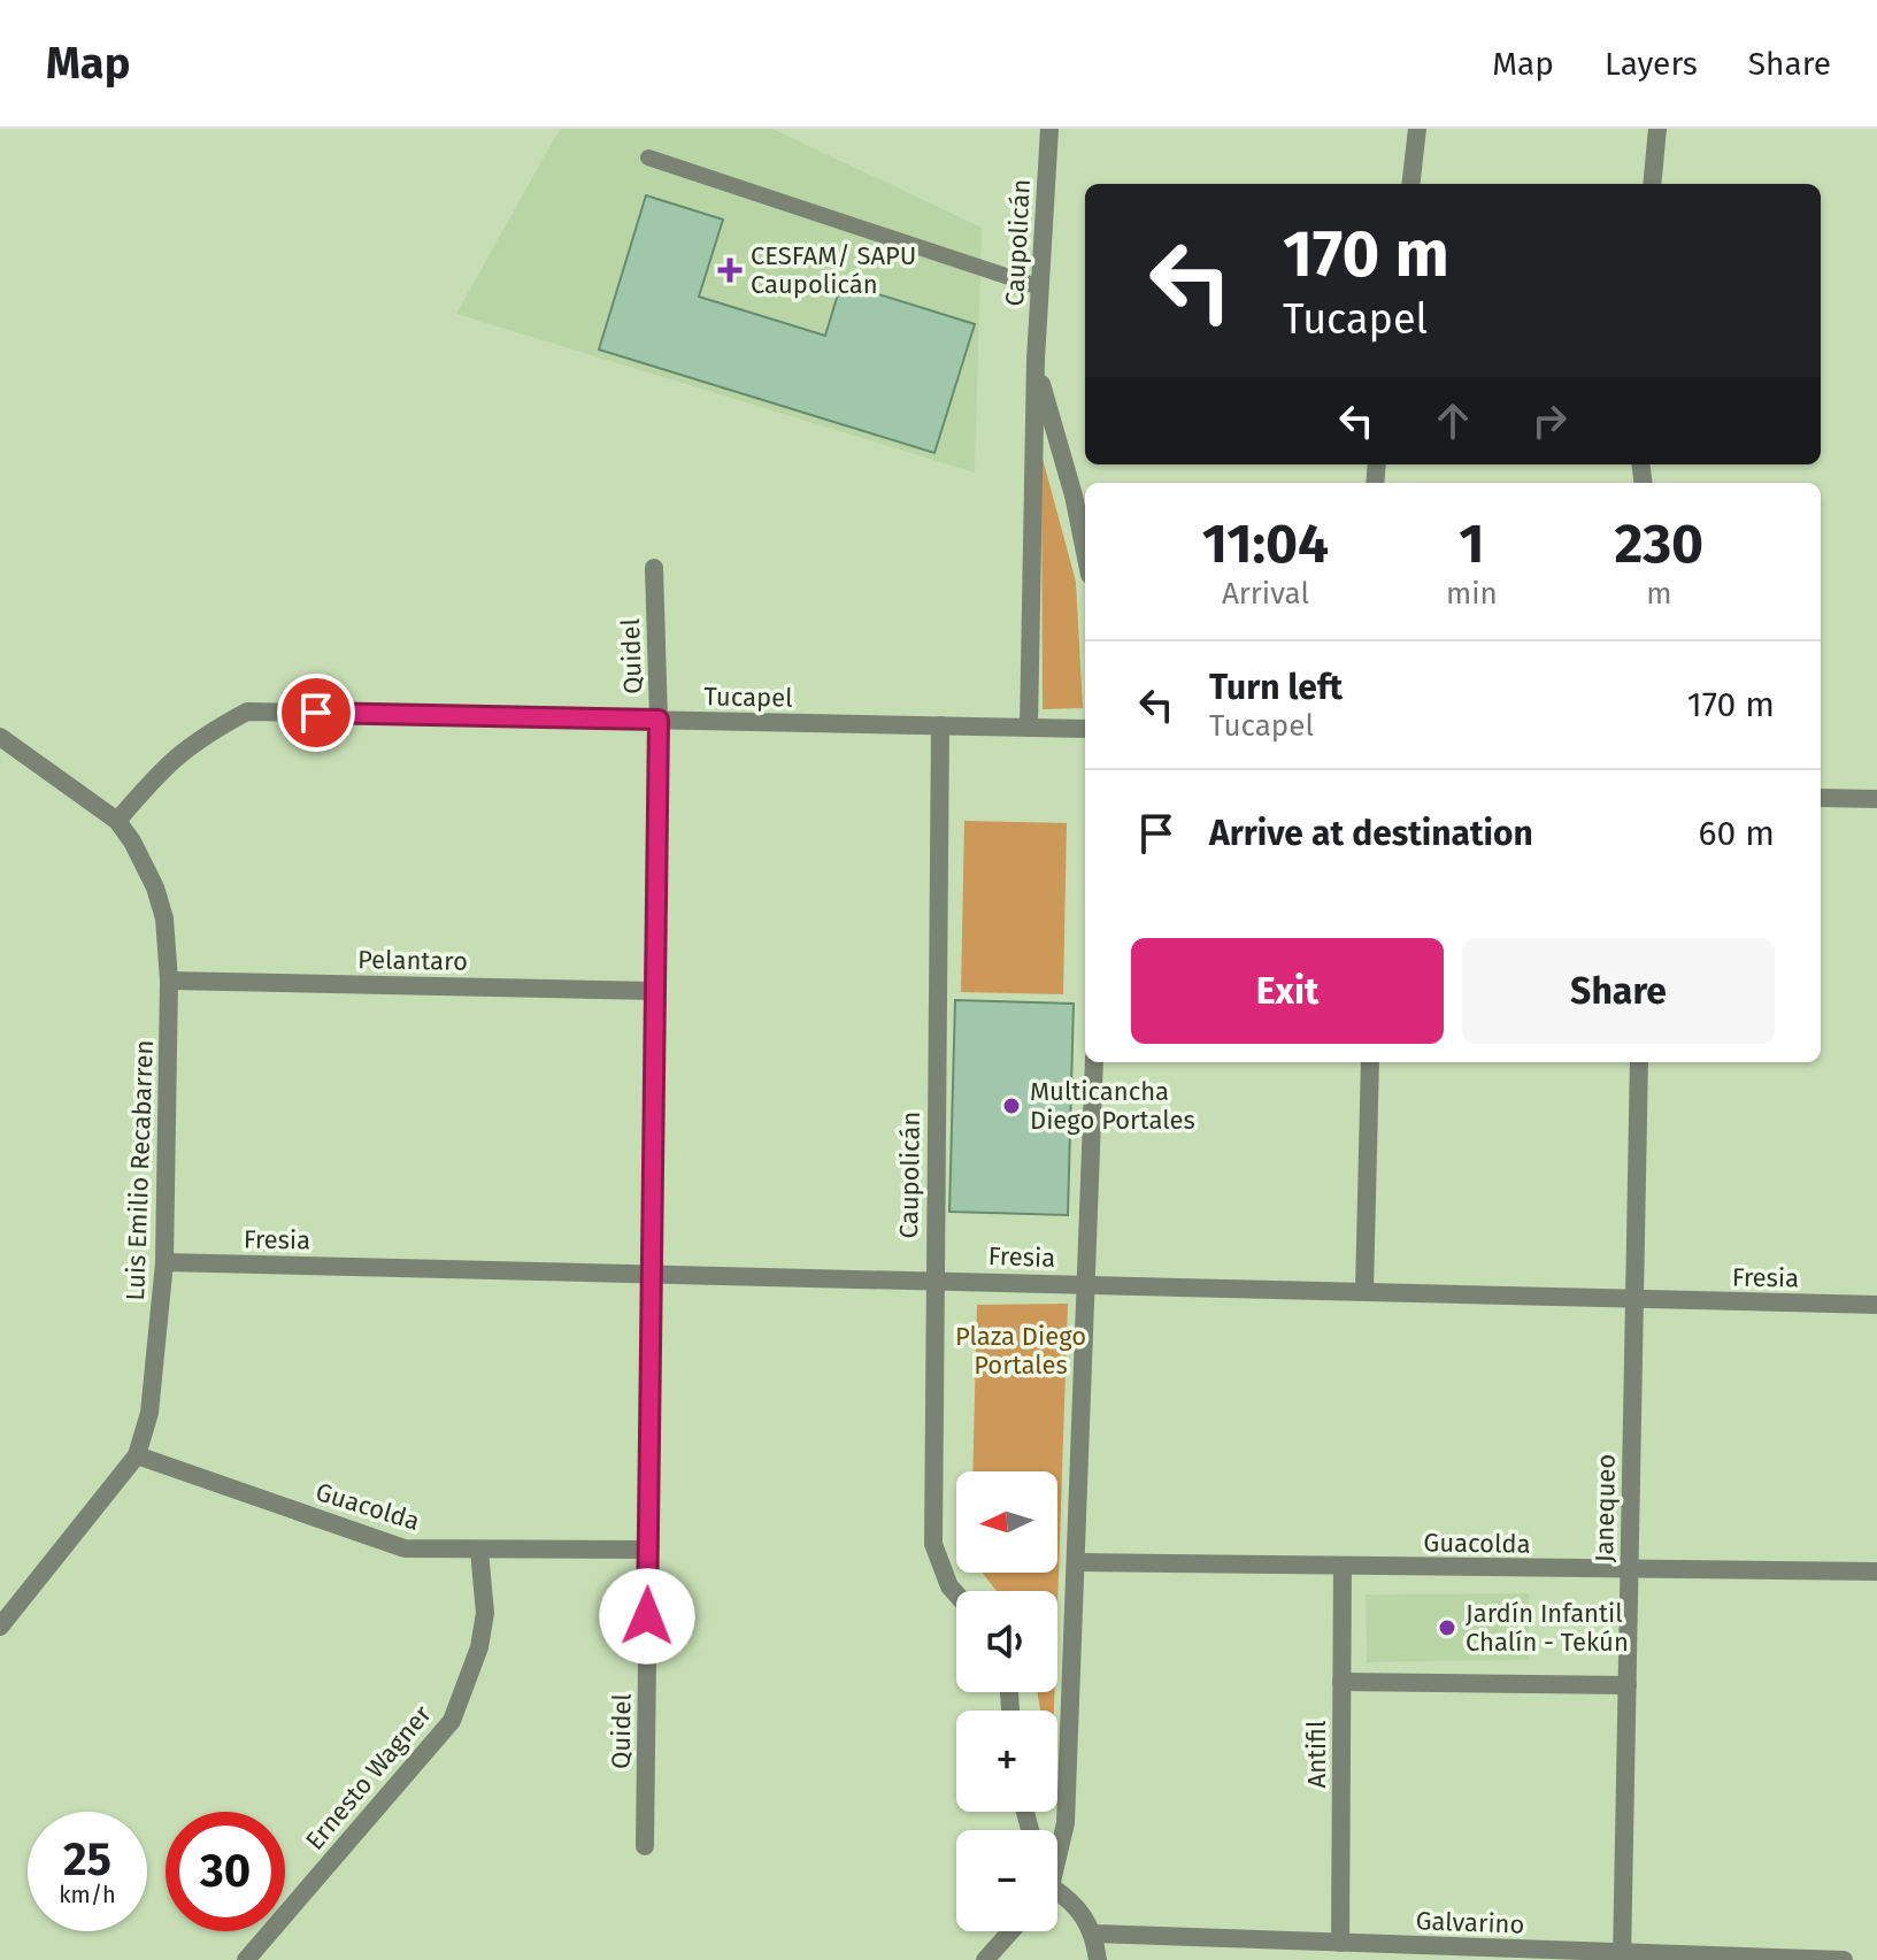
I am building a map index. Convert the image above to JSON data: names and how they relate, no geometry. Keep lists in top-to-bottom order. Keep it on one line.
{"streets":{"street":["Caupolicán","Quidel","Tucapel","Pelantaro","Luis Emilio Recabarren","Fresia","Guacolda","Janequeo","Antifil","Ernesto Wagner","Galvarino"]},"crossings":[["Caupolicán","Tucapel"],["Caupolicán","Fresia"],["Quidel","Tucapel"],["Quidel","Pelantaro"],["Quidel","Fresia"],["Quidel","Guacolda"],["Tucapel","Luis Emilio Recabarren"],["Pelantaro","Luis Emilio Recabarren"],["Luis Emilio Recabarren","Fresia"],["Luis Emilio Recabarren","Guacolda"],["Fresia","Janequeo"],["Guacolda","Janequeo"],["Guacolda","Antifil"],["Guacolda","Ernesto Wagner"],["Janequeo","Galvarino"],["Antifil","Galvarino"]],"parks":["Plaza Diego Portales"],"places":{"health":["CESFAM/ SAPU Caupolicán"],"other":["Multicancha Diego Portales","Jardín Infantil Chalín - Tekún"]},"north":"left","page":{"header":"Map","nav":["Map","Layers","Share"],"turn":["170 m","Tucapel"],"eta":["11:04","Arrival","1","min","230","m"],"list":[{"name":"Turn left","note":"Tucapel","value":"170 m"},{"name":"Arrive at destination","value":"60 m"}],"buttons":["Exit","Share"],"map_buttons":["+","−"],"speed":"25 km/h","limit":"30"}}
